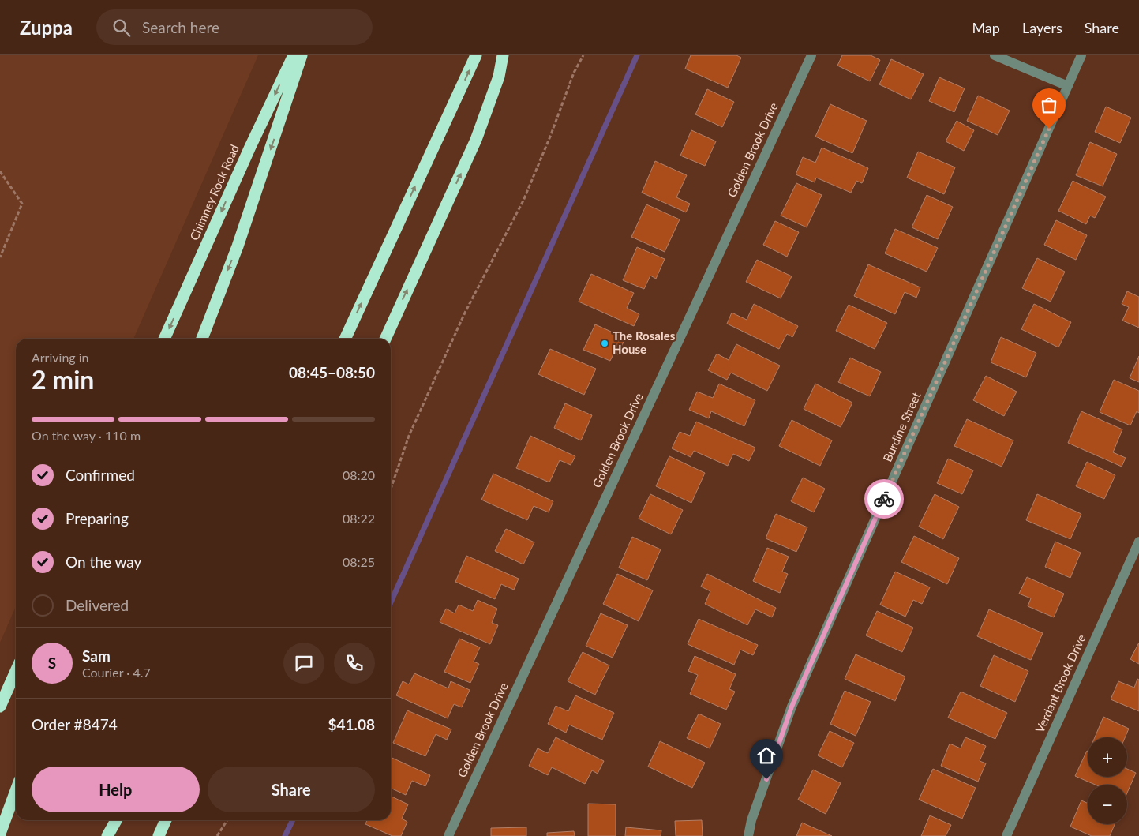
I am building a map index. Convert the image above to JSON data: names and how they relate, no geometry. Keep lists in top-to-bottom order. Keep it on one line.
{"streets":{"highway":["Chimney Rock Road"],"street":["Golden Brook Drive","Burdine Street","Verdant Brook Drive"]},"places":["The Rosales House"],"page":{"header":"Zuppa","search":"Search here","nav":["Map","Layers","Share"],"heading":["2 min","Arriving in","08:45–08:50"],"panel":["Sam","Courier · 4.7","Order #8474","$41.08"],"bar":"On the way · 110 m","list":[["Confirmed","08:20"],["Preparing","08:22"],["On the way","08:25"],"Delivered"],"round":"S","map_buttons":["+","−"],"buttons":["Help","Share"]}}
